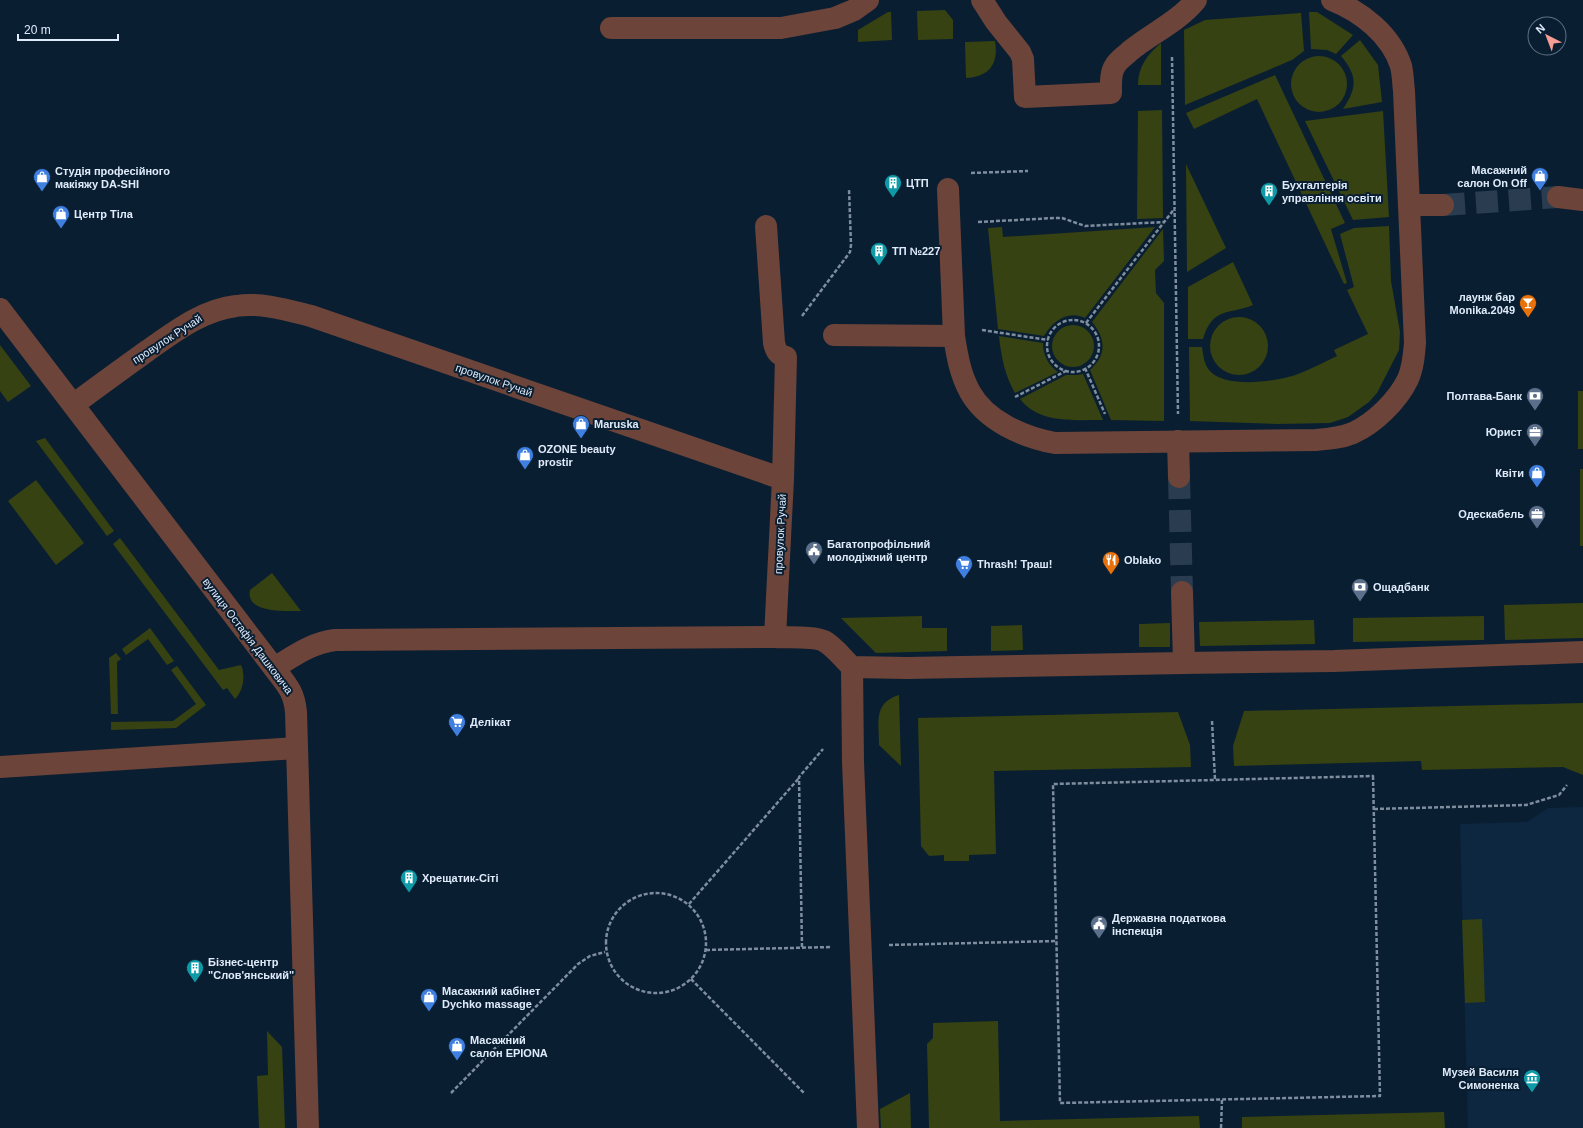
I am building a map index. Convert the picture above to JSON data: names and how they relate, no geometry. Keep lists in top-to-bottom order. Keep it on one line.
{"streets":{"street":["провулок Ручай","вулиця Остафія Дашковича"]},"crossings":[["провулок Ручай","вулиця Остафія Дашковича"]],"places":{"shop":["Масажний салон On Off","Студія професійного макіяжу DA-SHI","Центр Тіла","Maruska","OZONE beauty prostir","Квіти","Масажний кабінет Dychko massage","Масажний салон EPIONA"],"building":["ЦТП","Бухгалтерія управління освіти","ТП №227","Хрещатик-Сіті","Бізнес-центр \"Слов'янський\""],"bar":["лаунж бар Monika.2049"],"bank":["Полтава-Банк","Ощадбанк"],"office":["Юрист","Одескабель"],"public building":["Багатопрофільний молодіжний центр","Державна податкова інспекція"],"restaurant":["Oblako"],"supermarket":["Thrash! Траш!","Делікат"],"museum":["Музей Василя Симоненка"]},"scale_bar":"20 m","north":"top left"}
